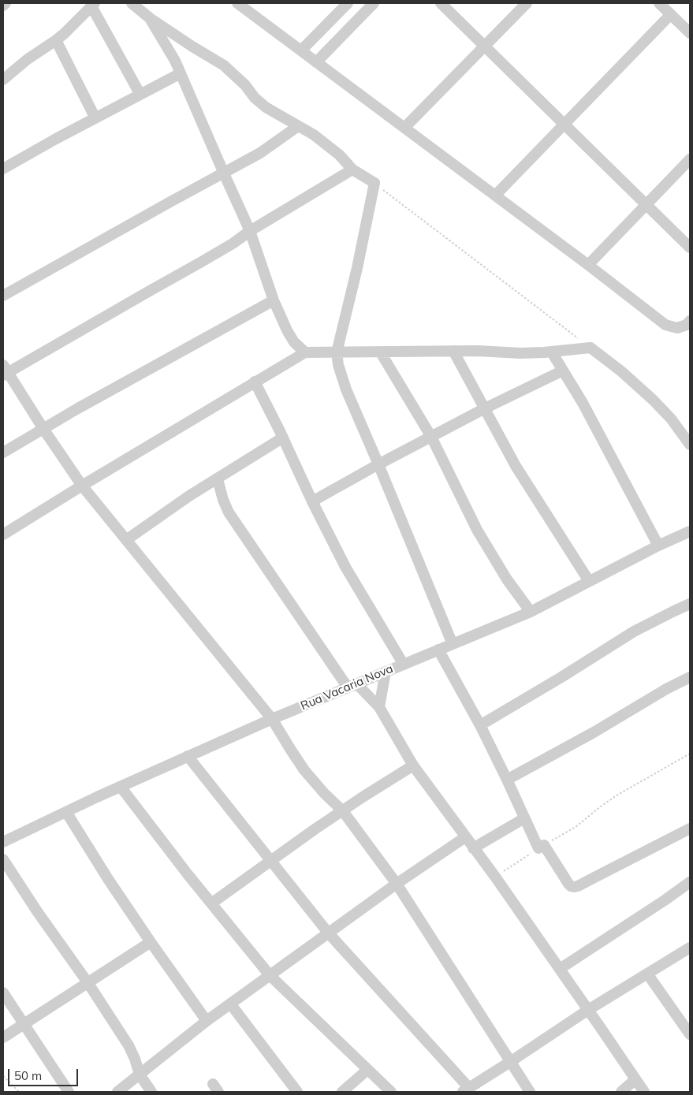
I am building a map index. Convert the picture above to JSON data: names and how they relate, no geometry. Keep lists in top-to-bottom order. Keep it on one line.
{"streets":{"street":["Rua Vacaria Nova"]},"scale_bar":"50 m"}
